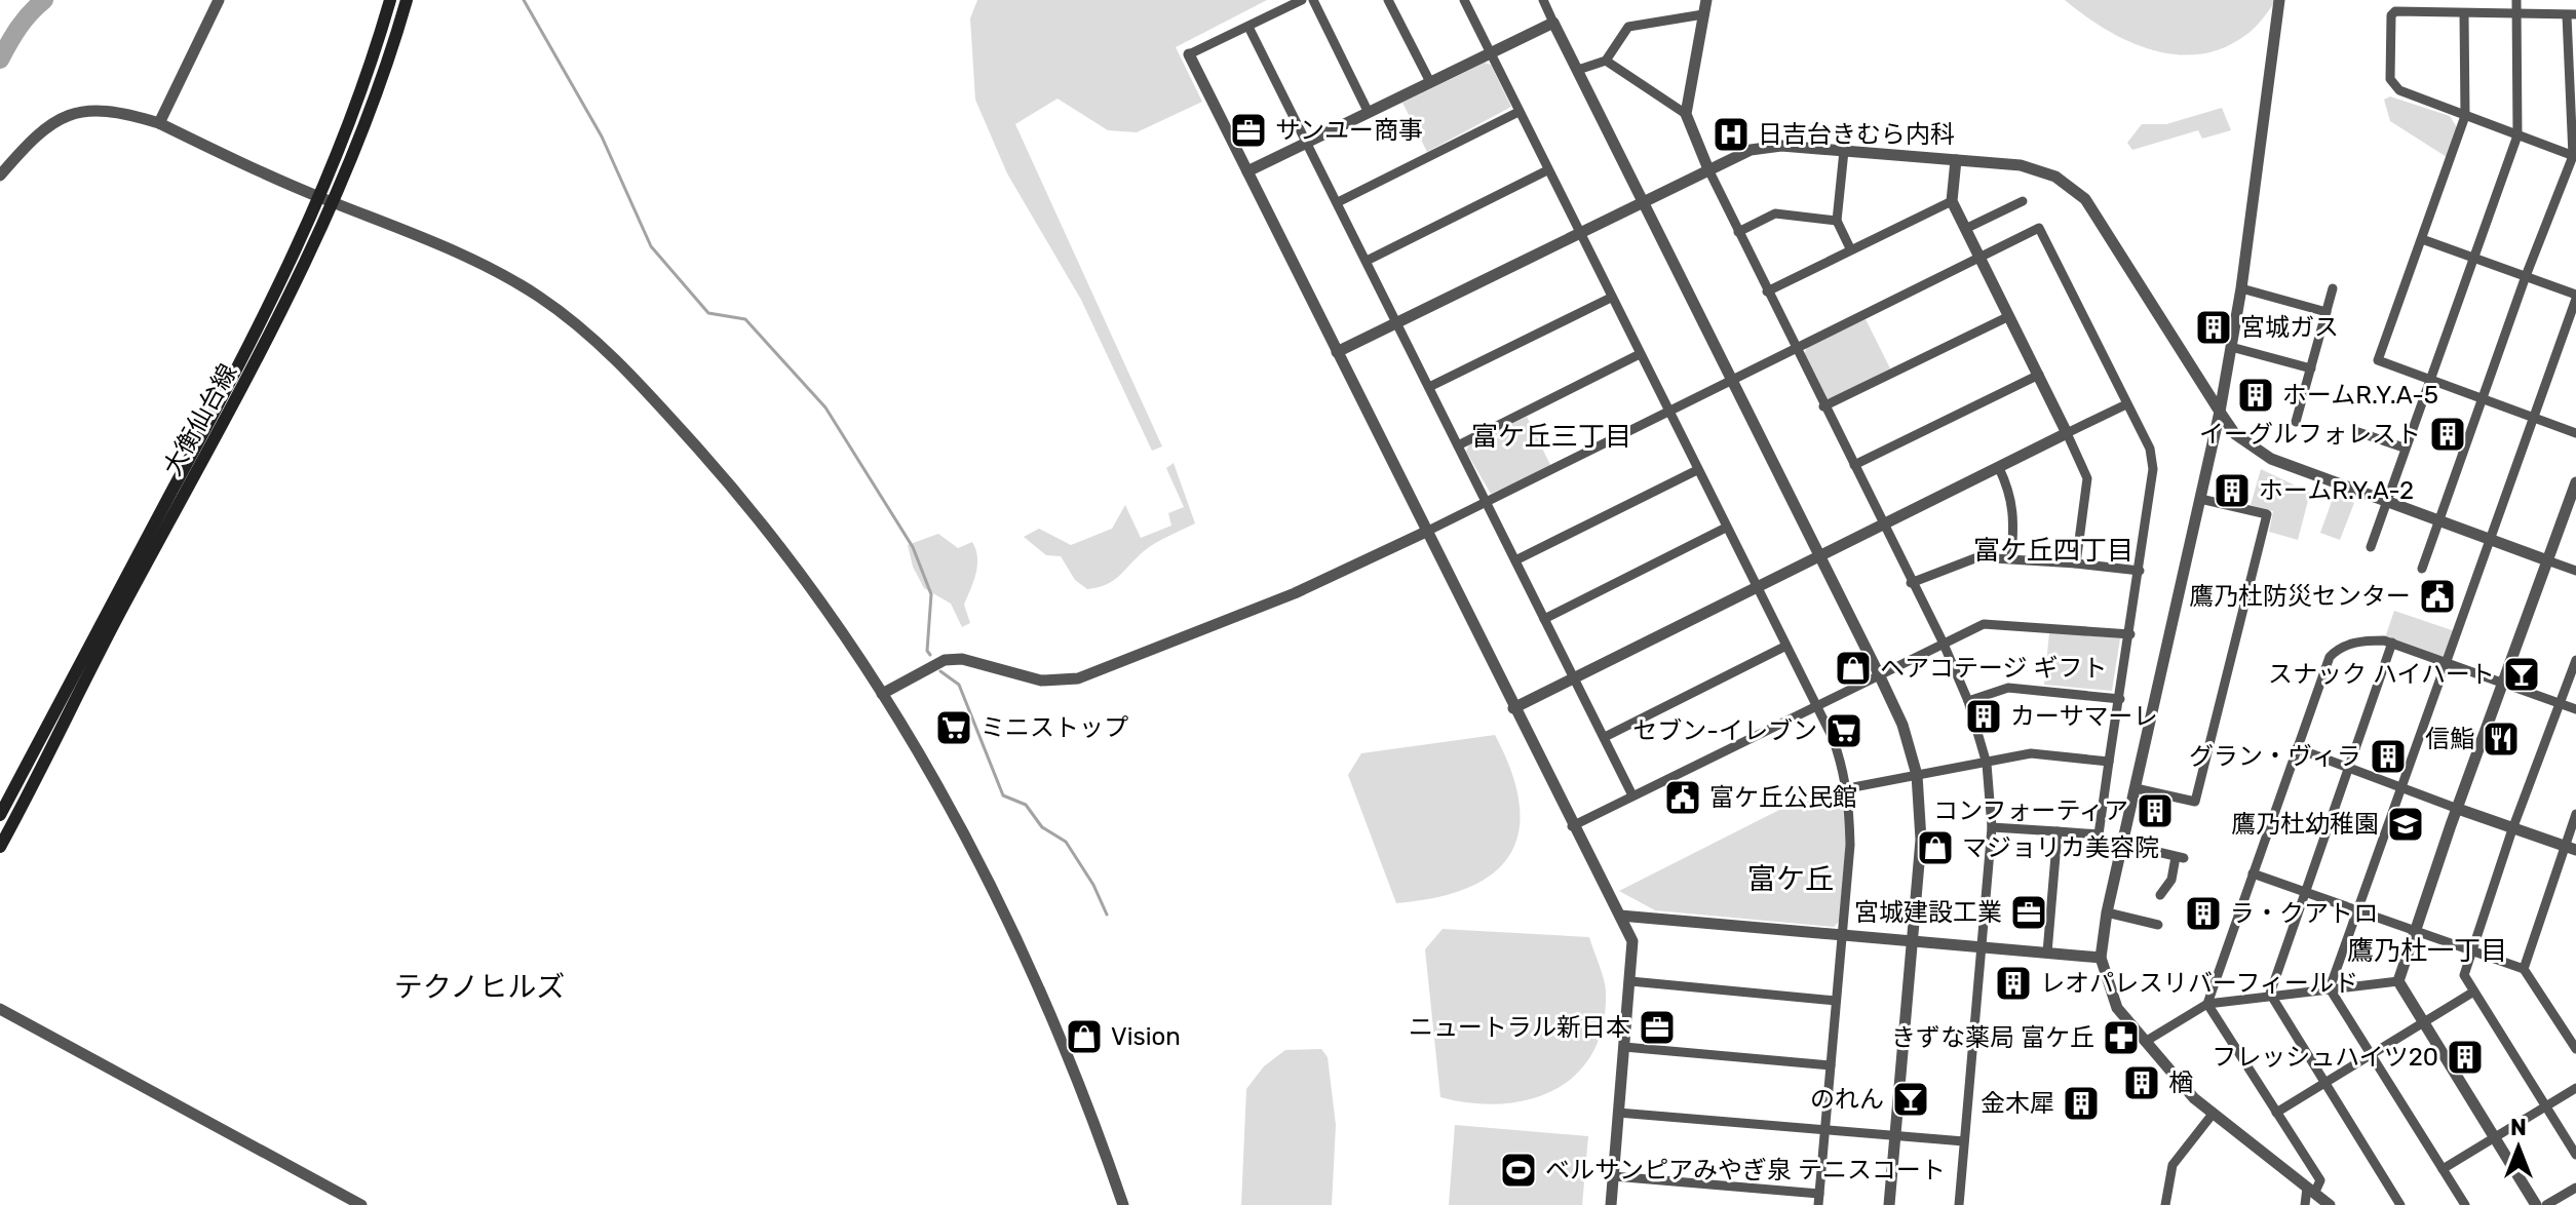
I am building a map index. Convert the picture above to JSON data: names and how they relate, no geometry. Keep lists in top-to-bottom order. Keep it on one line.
{"streets":{"main road":["大衡仙台線"]},"districts":["富ケ丘三丁目","富ケ丘四丁目","富ケ丘","鷹乃杜一丁目","テクノヒルズ"],"places":{"office":["サンユー商事","宮城建設工業","ニュートラル新日本"],"hospital":["日吉台きむら内科"],"building":["宮城ガス","ホームR.Y.A-5","イーグルフォレスト","ホームR.Y.A-2","カーサマーレ","グラン・ヴィラ","コンフォーティア","ラ・クアトロ","レオパレスリバーフィールド","フレッシュハイツ20","楢","金木犀"],"public building":["鷹乃杜防災センター","富ケ丘公民館"],"shop":["ヘアコテージ ギフト","マジョリカ美容院","Vision"],"bar":["スナック ハイハート","のれん"],"supermarket":["ミニストップ","セブン-イレブン"],"restaurant":["信鮨"],"school or university":["鷹乃杜幼稚園"],"pharmacy":["きずな薬局 富ケ丘"],"sports":["ベルサンピアみやぎ泉 テニスコート"]},"north":"top"}
